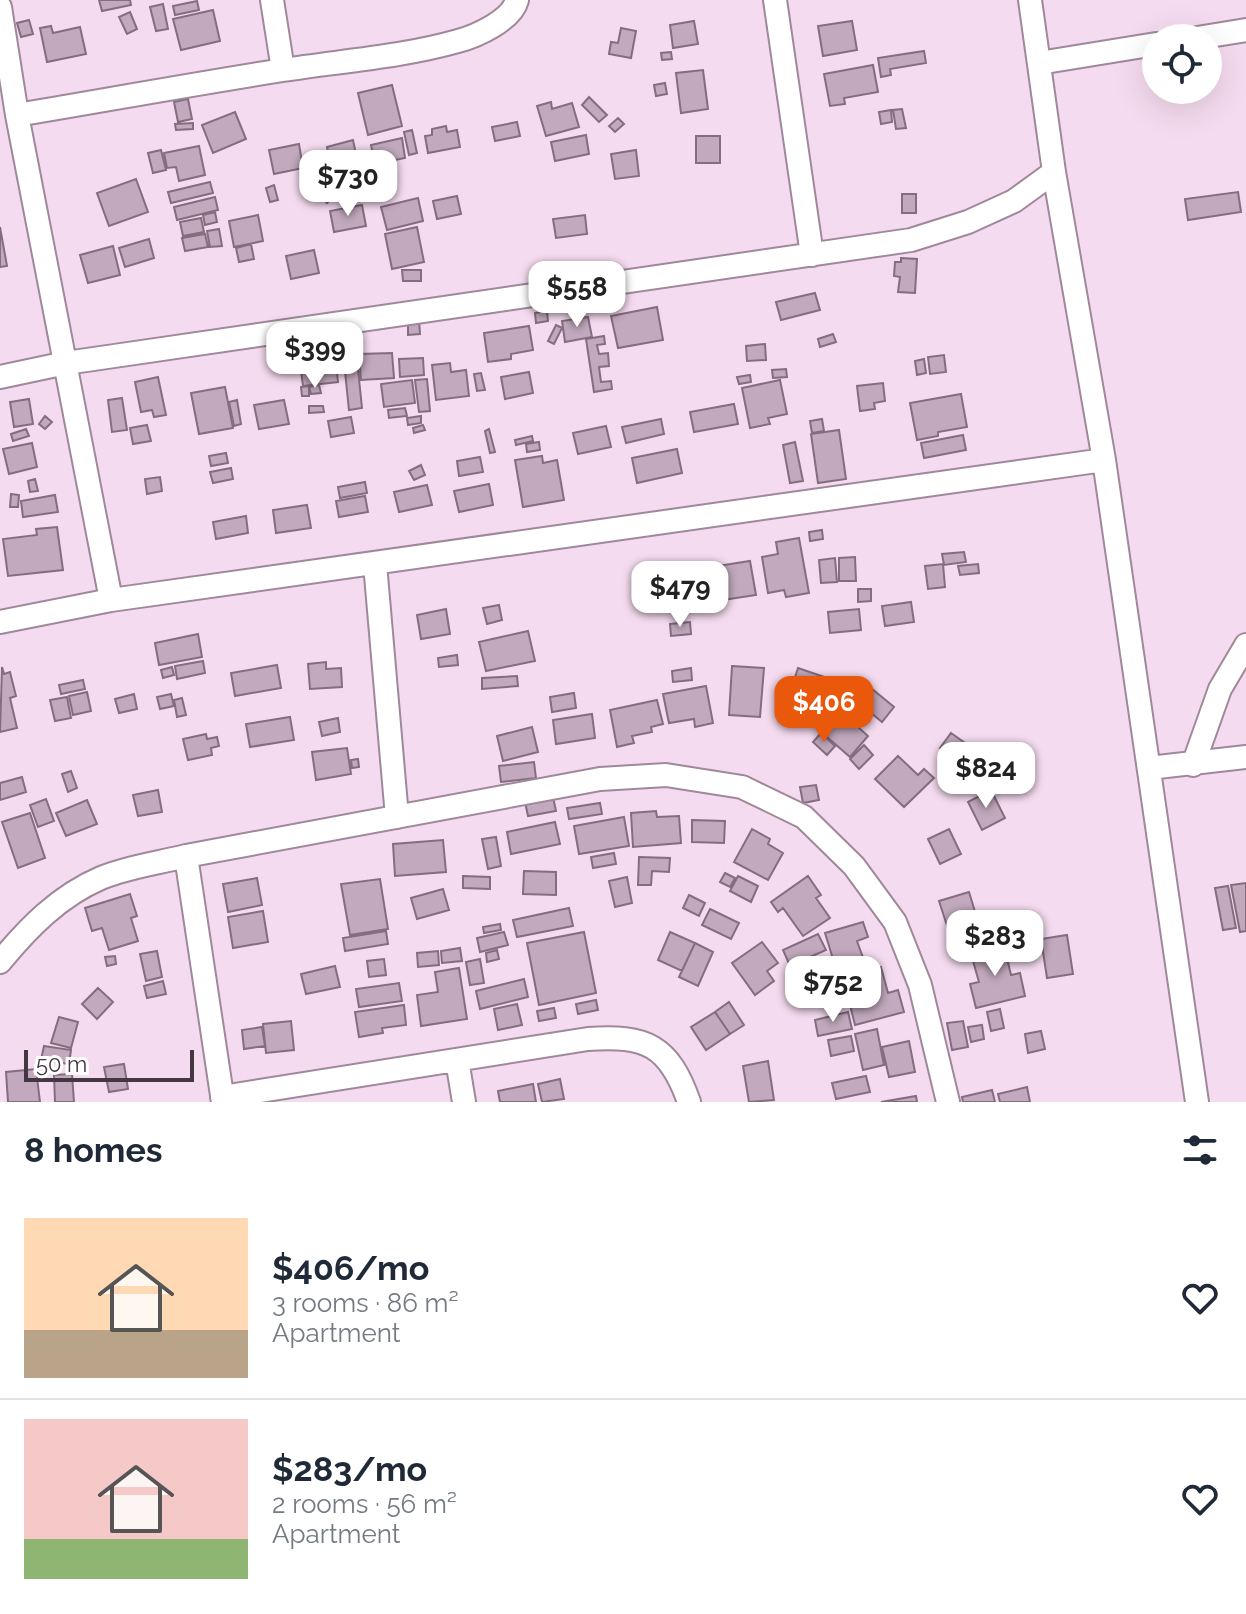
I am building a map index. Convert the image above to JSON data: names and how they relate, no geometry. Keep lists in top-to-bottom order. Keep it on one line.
{"scale_bar":"50 m","page":{"price":["$730","$558","$399","$479","$406","$824","$283","$752"],"scale":"50 m","heading":"8 homes","list":[{"name":"$406/mo","note":"3 rooms · 86 m² · Apartment"},{"name":"$283/mo","note":"2 rooms · 56 m² · Apartment"}]}}
